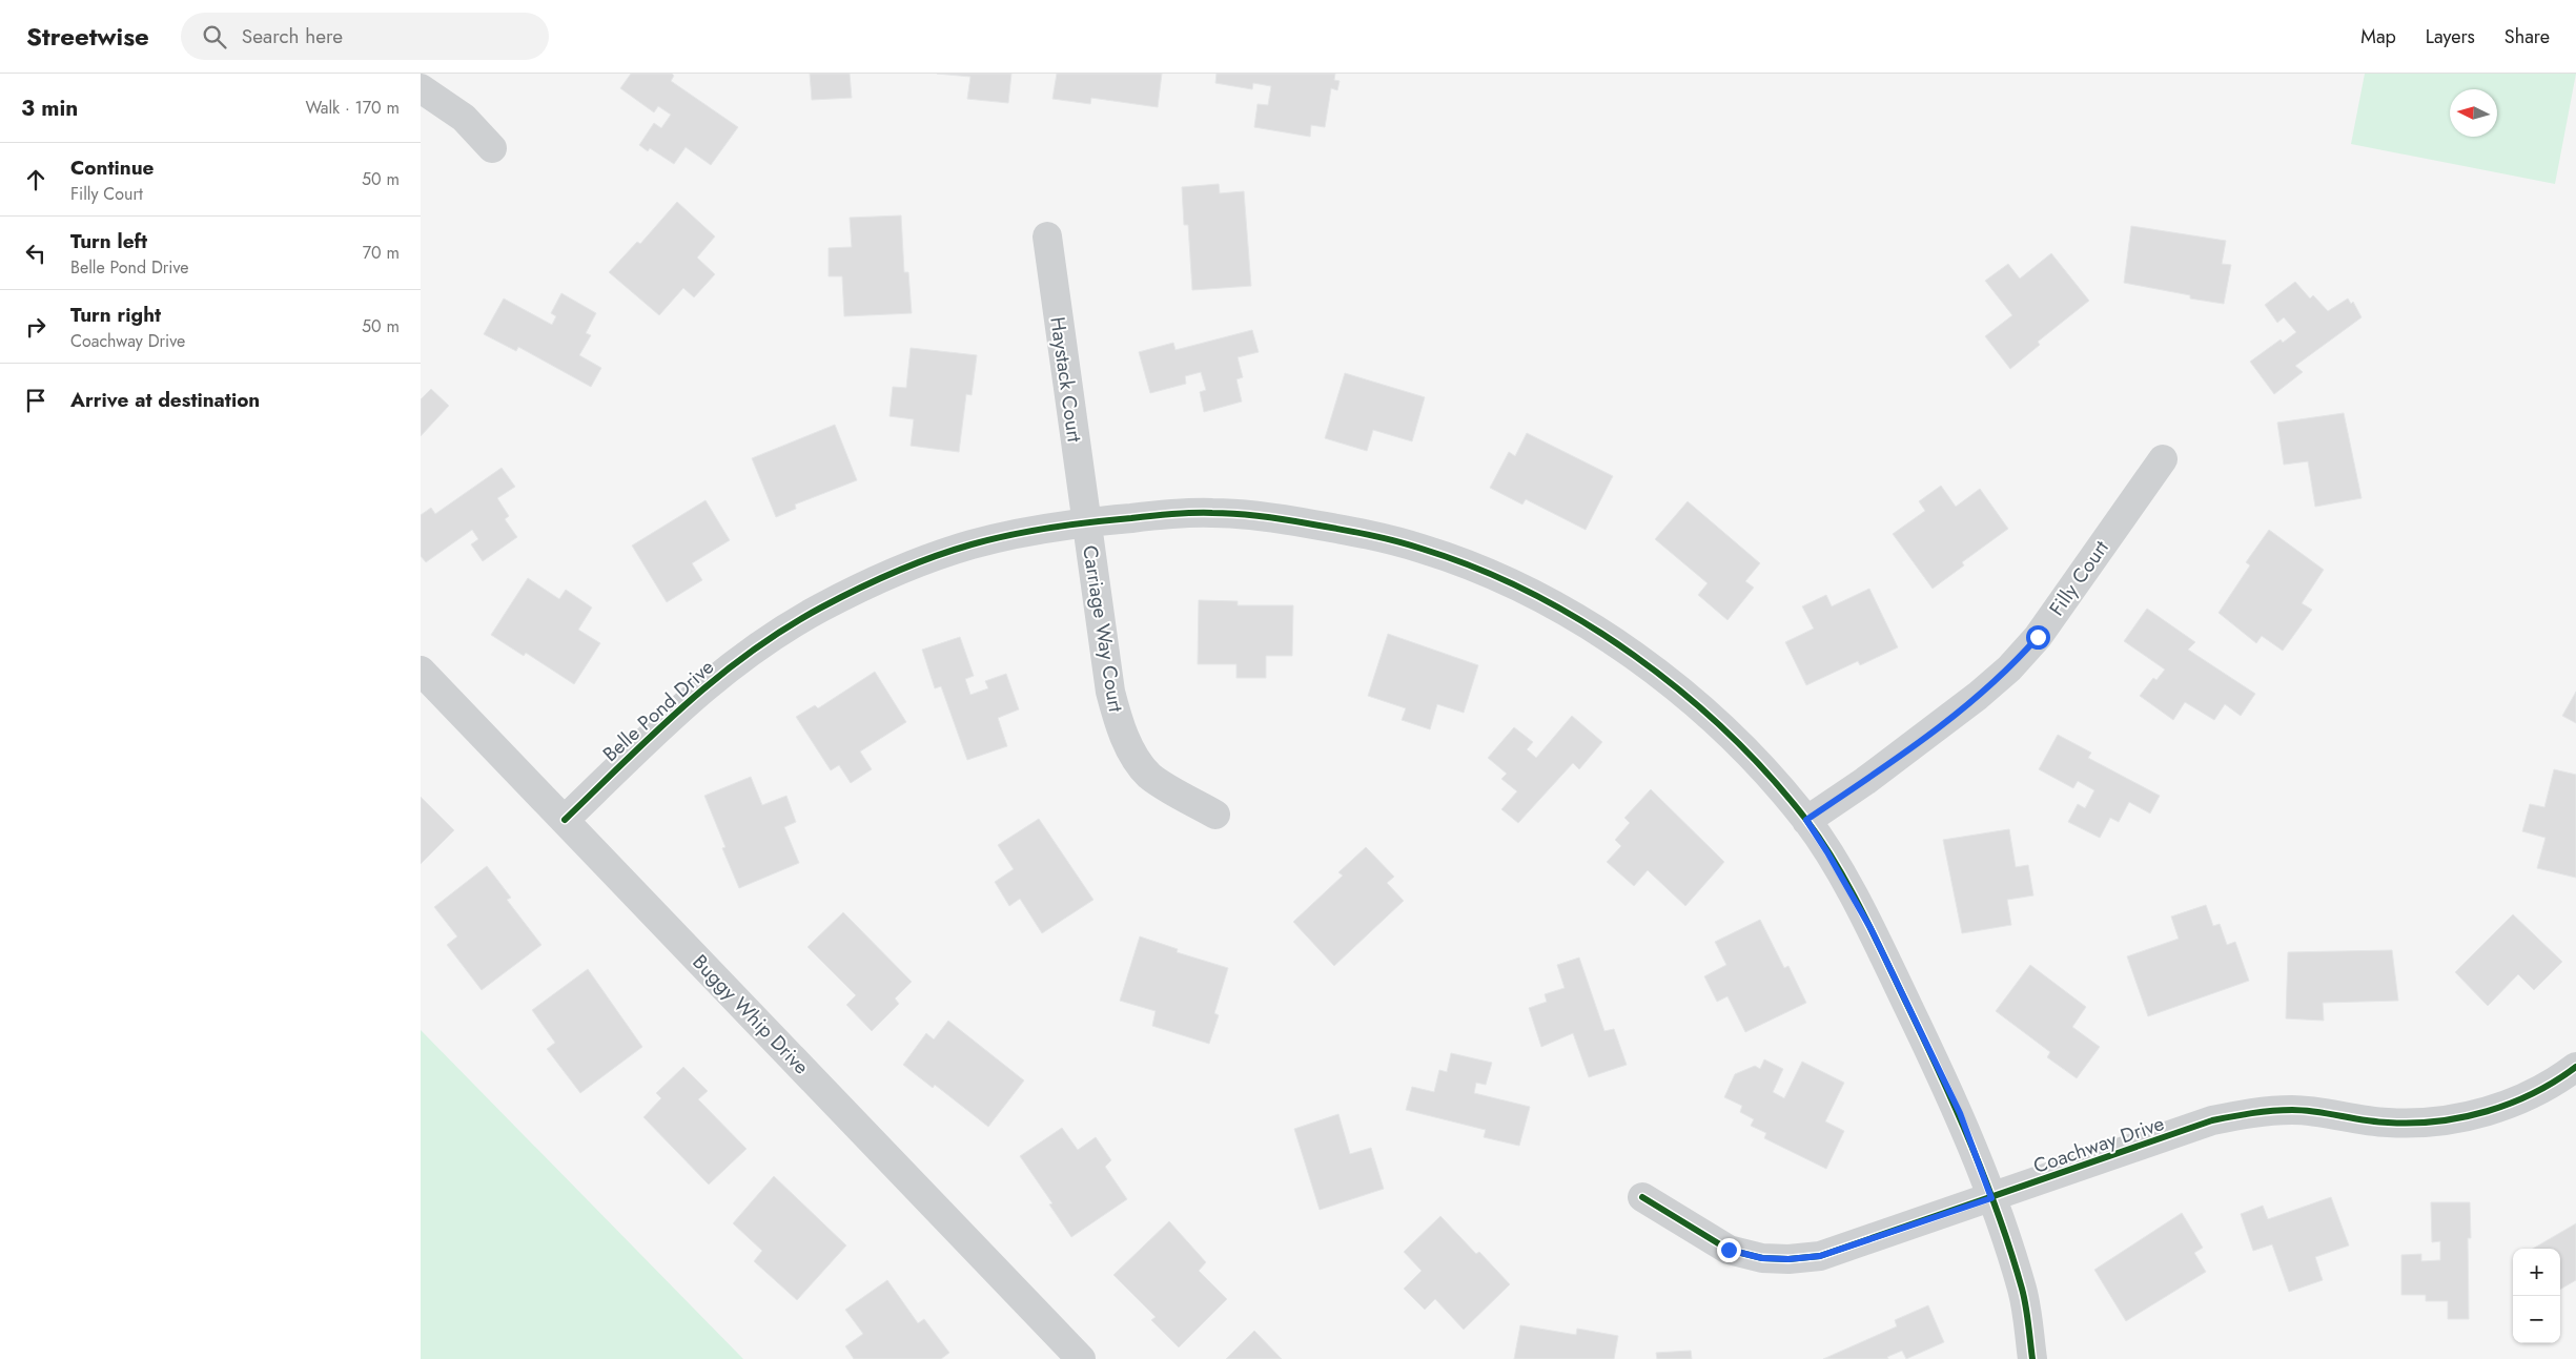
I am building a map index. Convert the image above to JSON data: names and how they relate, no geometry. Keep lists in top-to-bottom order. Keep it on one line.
{"streets":{"street":["Haystack Court","Filly Court","Carriage Way Court","Belle Pond Drive","Buggy Whip Drive","Coachway Drive"]},"crossings":[["Haystack Court","Carriage Way Court"],["Haystack Court","Belle Pond Drive"],["Filly Court","Belle Pond Drive"],["Carriage Way Court","Belle Pond Drive"],["Belle Pond Drive","Buggy Whip Drive"],["Belle Pond Drive","Coachway Drive"]],"north":"left","page":{"header":"Streetwise","search":"Search here","nav":["Map","Layers","Share"],"heading":["3 min","Walk · 170 m"],"list":[["Continue","Filly Court","50 m"],["Turn left","Belle Pond Drive","70 m"],["Turn right","Coachway Drive","50 m"],"Arrive at destination"],"map_buttons":["+","−"]}}
